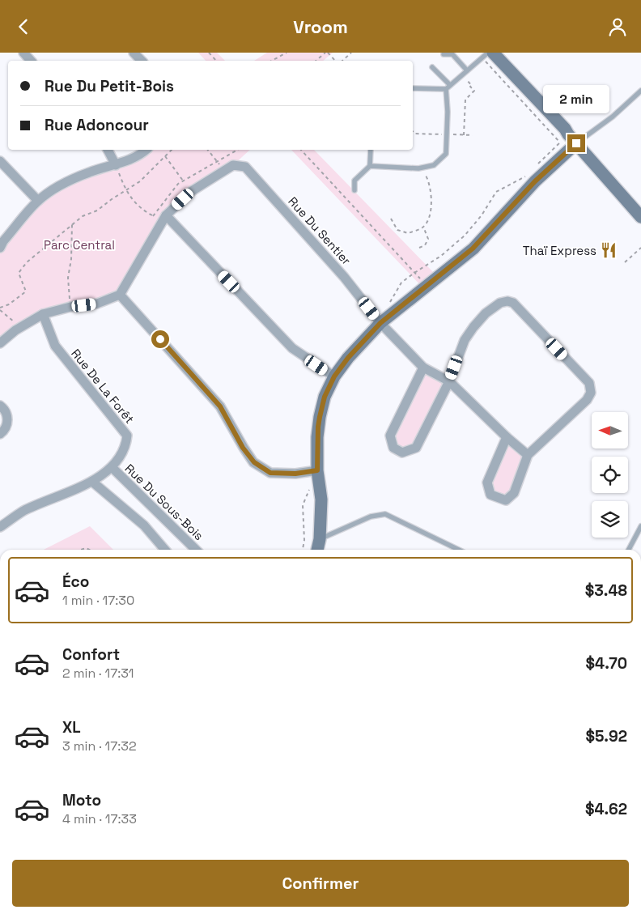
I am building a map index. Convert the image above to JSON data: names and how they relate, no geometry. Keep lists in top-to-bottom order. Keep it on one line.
{"streets":{"street":["Rue Du Sentier","Rue De La Forêt","Rue Du Sous-Bois"]},"crossings":[["Rue De La Forêt","Rue Du Sous-Bois"]],"parks":["Parc Central"],"places":{"restaurant":["Thaï Express"]},"north":"left","page":{"header":"Vroom","banner":["Rue Du Petit-Bois","Rue Adoncour"],"bubble":"2 min","list":[{"name":"Éco","note":"1 min · 17:30","value":"$3.48"},{"name":"Confort","note":"2 min · 17:31","value":"$4.70"},{"name":"XL","note":"3 min · 17:32","value":"$5.92"},{"name":"Moto","note":"4 min · 17:33","value":"$4.62"}],"buttons":"Confirmer"}}
